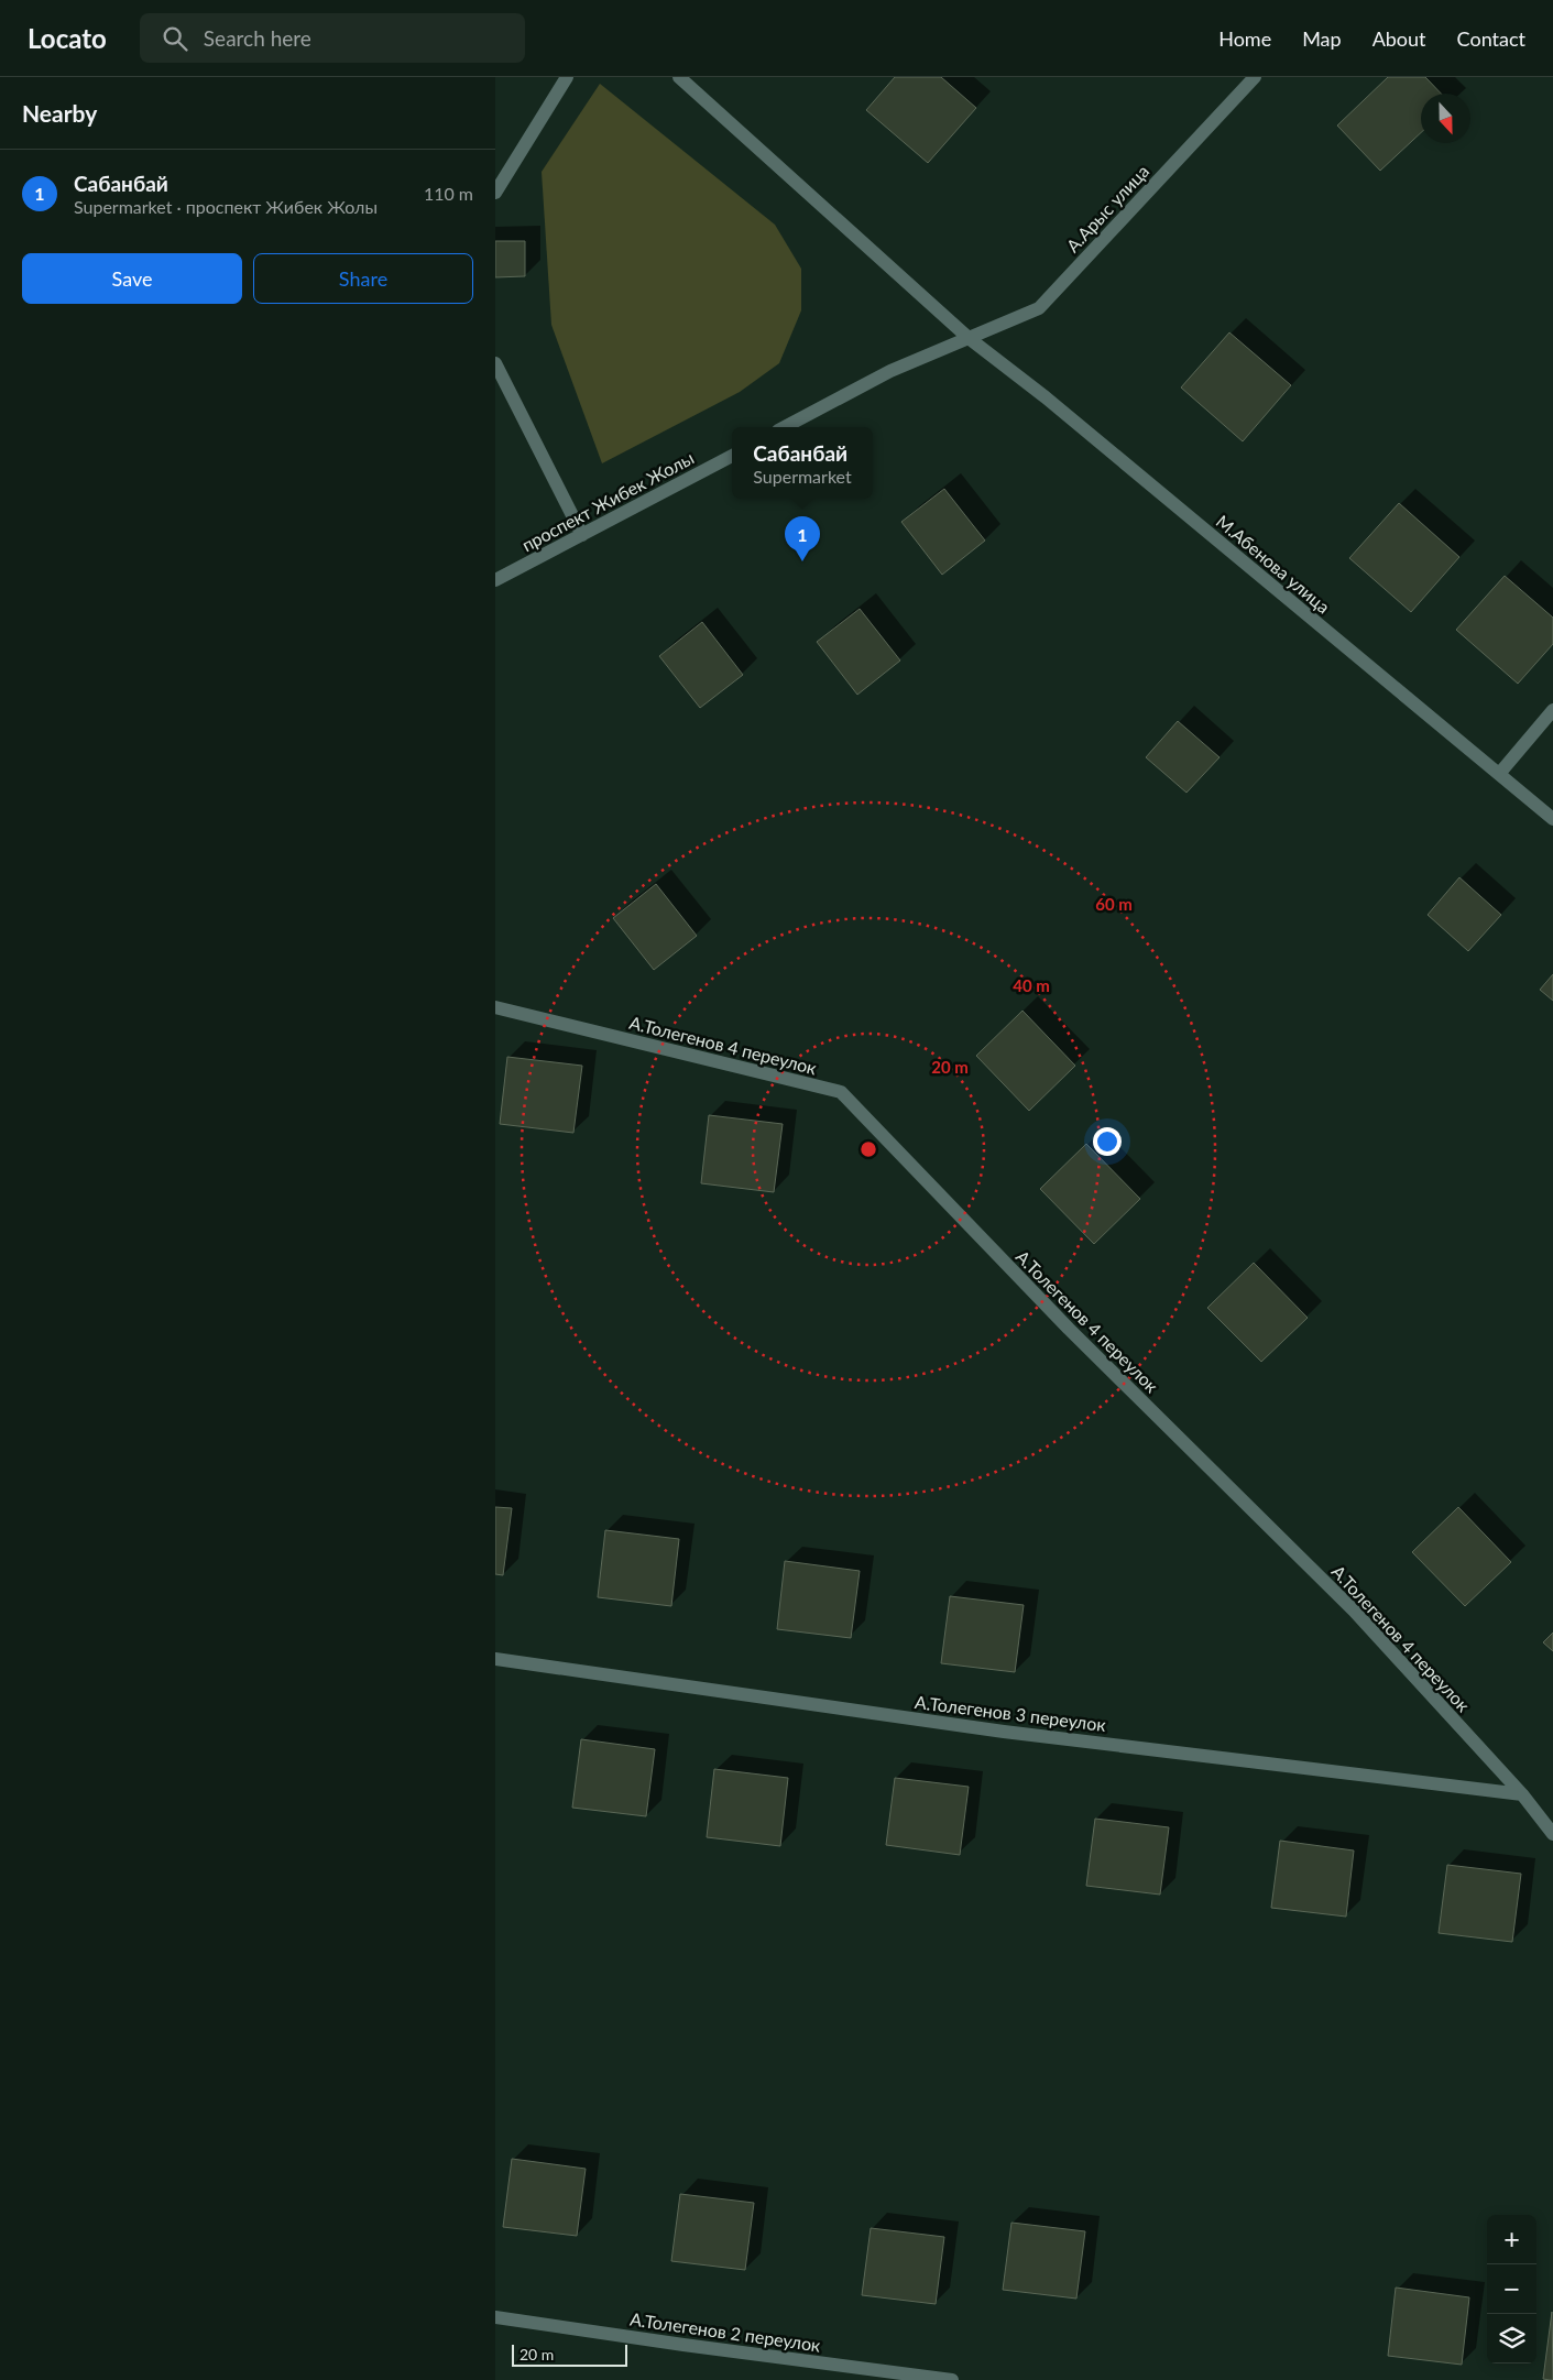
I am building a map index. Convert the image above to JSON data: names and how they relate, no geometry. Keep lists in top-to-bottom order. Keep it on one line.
{"streets":{"street":["А.Арыс улица","проспект Жибек Жолы","М.Абенова улица","А.Толегенов 4 переулок","А.Толегенов 3 переулок","А.Толегенов 2 переулок"]},"crossings":[["А.Арыс улица","М.Абенова улица"],["А.Толегенов 4 переулок","А.Толегенов 3 переулок"]],"scale_bar":"20 m","north":"bottom","page":{"header":"Locato","search":"Search here","nav":["Home","Map","About","Contact"],"heading":"Nearby","list":[{"mark":"1","name":"Сабанбай","note":"Supermarket · проспект Жибек Жолы","value":"110 m"}],"buttons":["Save","Share"],"popup":["Сабанбай","Supermarket"],"pins":"1","map_buttons":["+","−"],"scale":"20 m"},"rings":["60 m","40 m","20 m"]}
